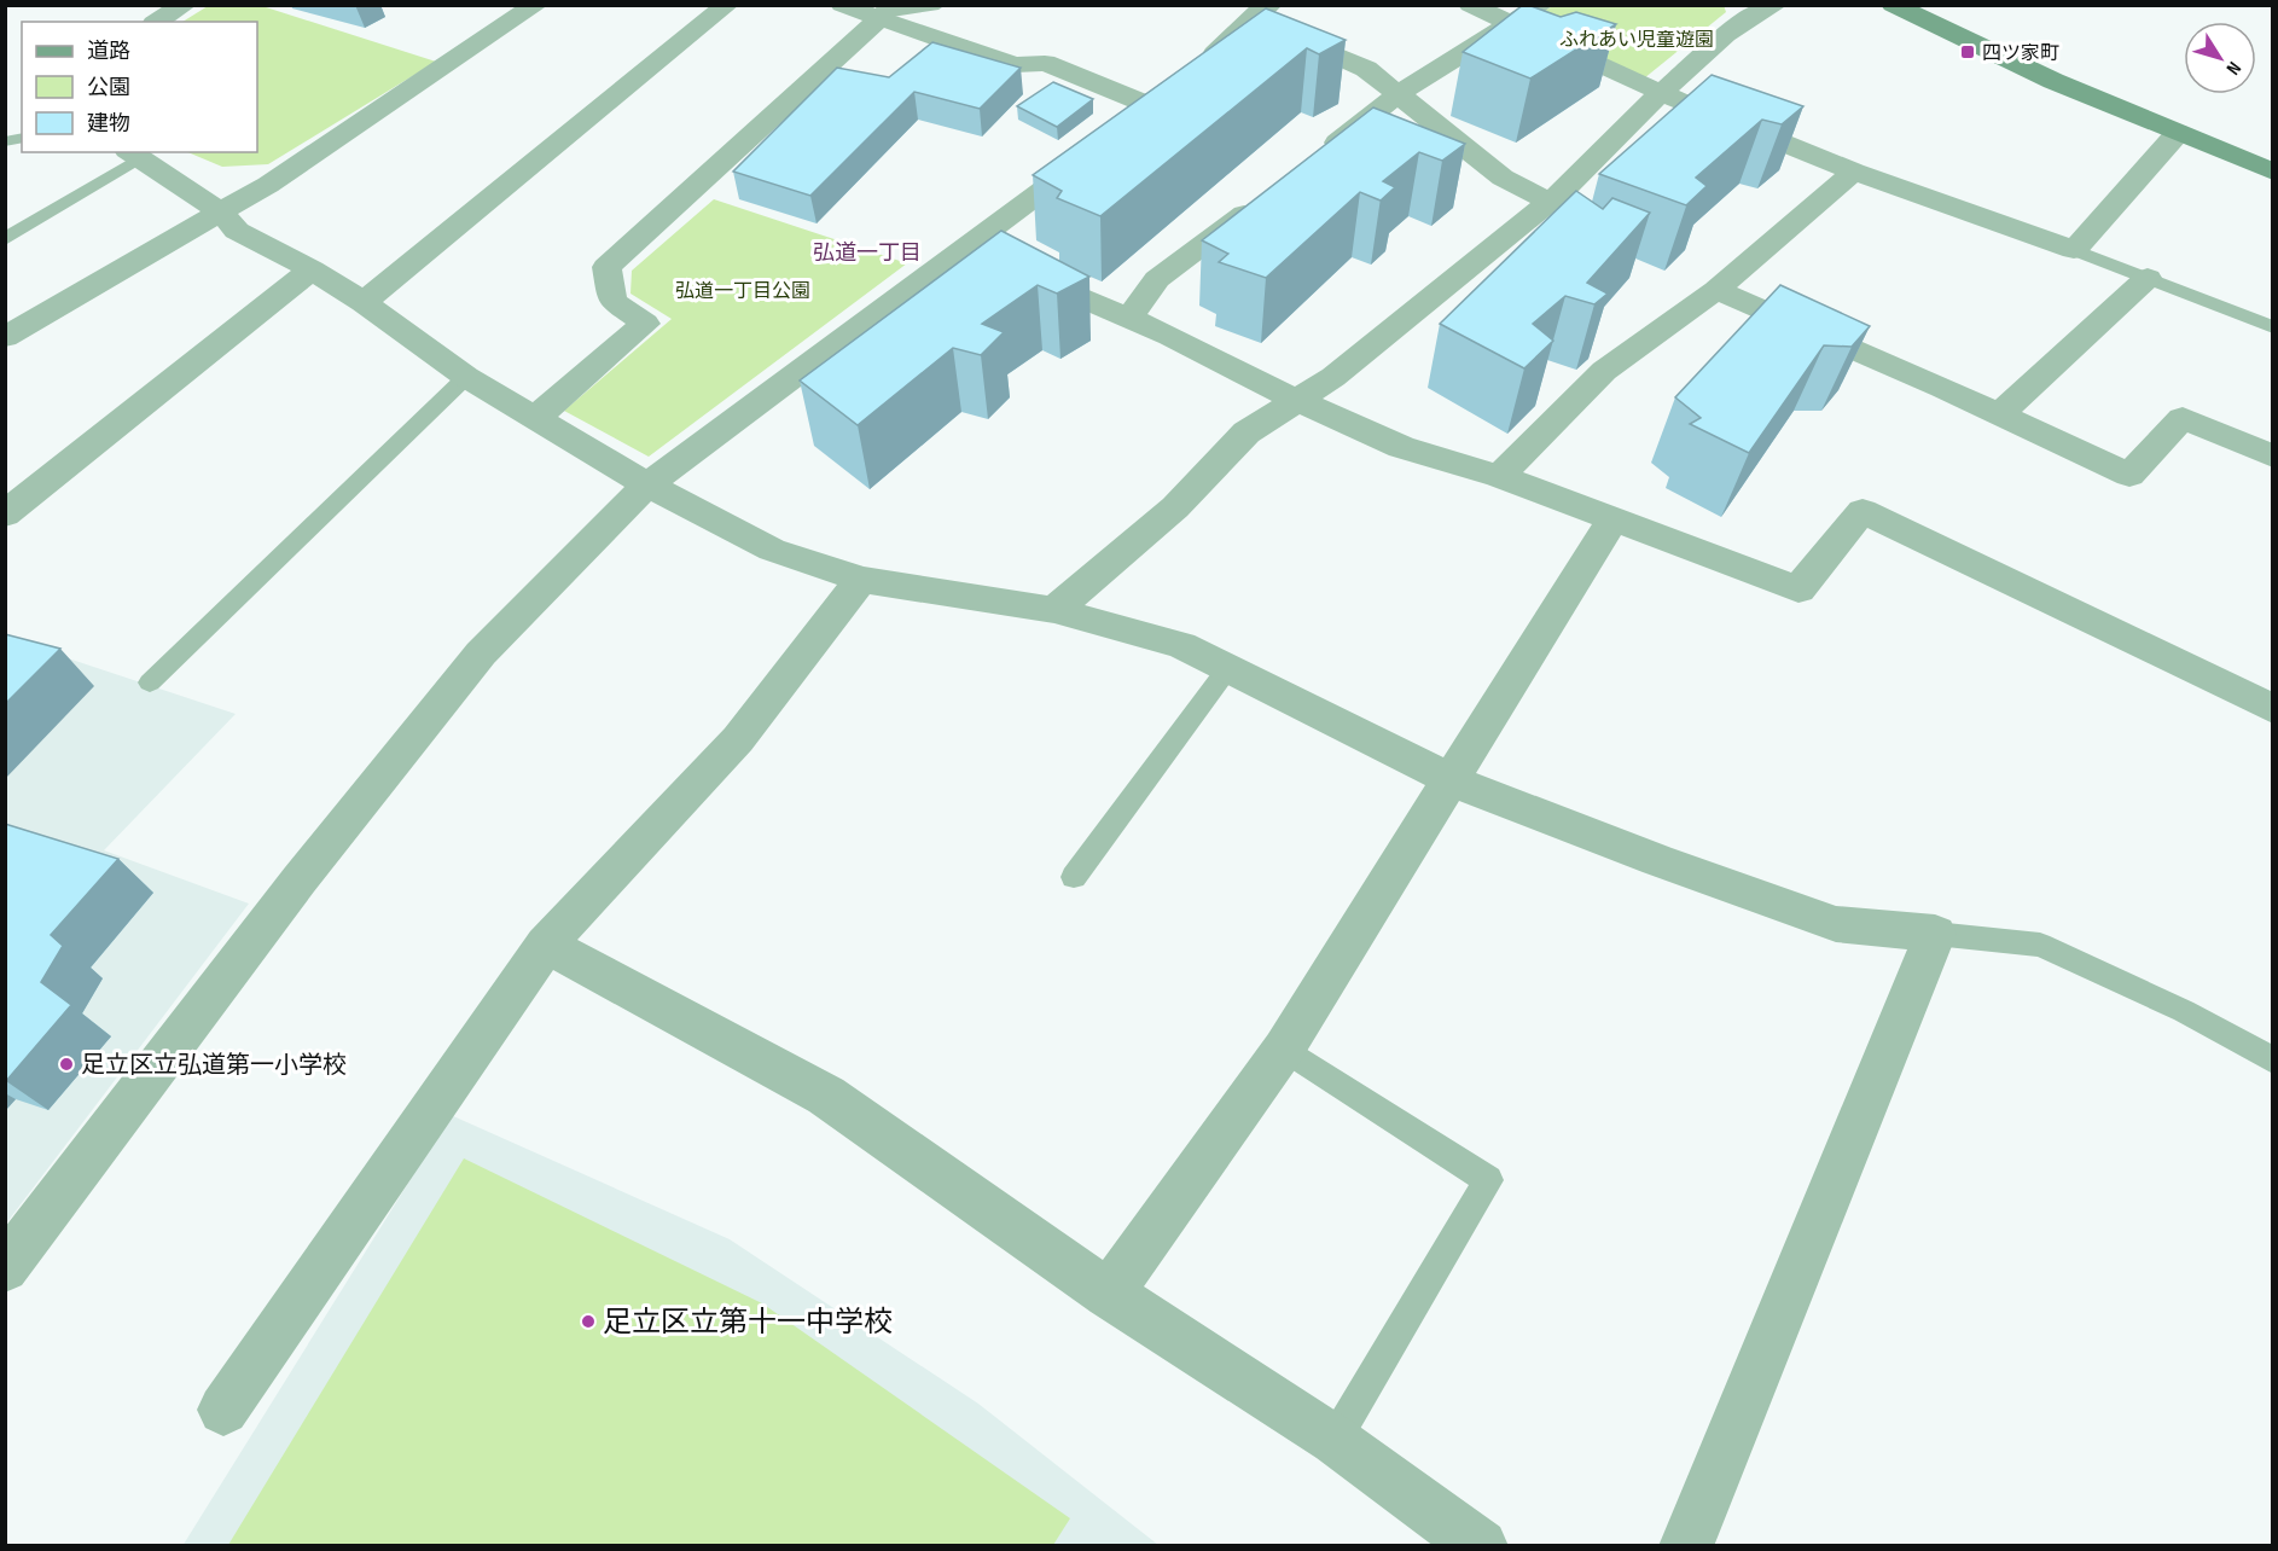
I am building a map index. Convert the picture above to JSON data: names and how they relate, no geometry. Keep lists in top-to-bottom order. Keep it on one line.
{"districts":["弘道一丁目"],"parks":["ふれあい児童遊園","弘道一丁目公園"],"places":{"transit":["四ツ家町"],"other":["足立区立弘道第一小学校","足立区立第十一中学校"]},"legend":["道路","公園","建物"],"north":"bottom right"}
